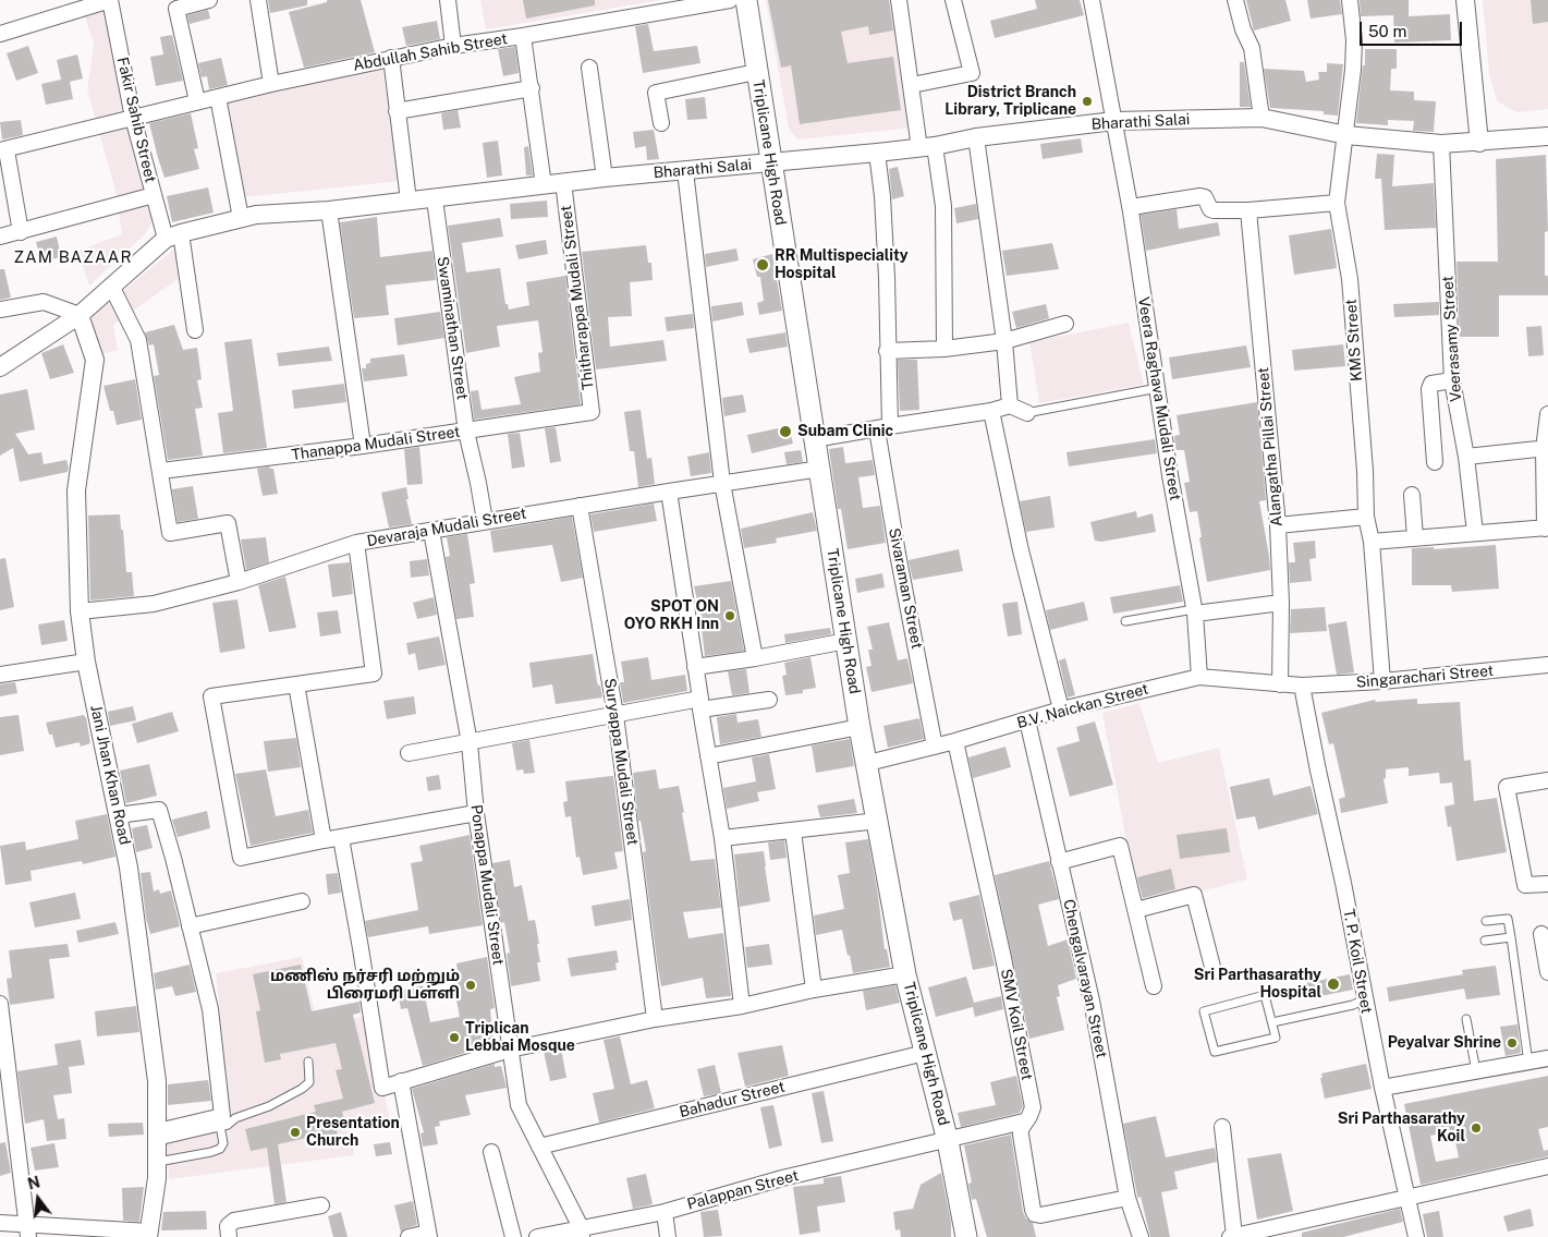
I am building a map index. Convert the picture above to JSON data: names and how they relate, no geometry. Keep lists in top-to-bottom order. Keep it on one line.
{"streets":{"main road":["Triplicane High Road"],"street":["Abdullah Sahib Street","Fakir Sahib Street","Bharathi Salai","Thitharappa Mudali Street","Swaminathan Street","Veerasamy Street","KMS Street","Veera Raghava Mudali Street","Thanappa Mudali Street","Alangatha Pillai Street","Devaraja Mudali Street","Sivaraman Street","Singarachari Street","B.V. Naickan Street","Suryappa Mudali Street","Jani Jhan Khan Road","Ponappa Mudali Street","T. P. Koil Street","Chengalvarayan Street","SMV Koil Street","Bahadur Street","Palappan Street"]},"crossings":[["Abdullah Sahib Street","Fakir Sahib Street"],["Fakir Sahib Street","Bharathi Salai"],["Bharathi Salai","Triplicane High Road"],["Bharathi Salai","Thitharappa Mudali Street"],["Bharathi Salai","Swaminathan Street"],["Bharathi Salai","Veerasamy Street"],["Bharathi Salai","KMS Street"],["Bharathi Salai","Veera Raghava Mudali Street"],["Bharathi Salai","Sivaraman Street"],["Bharathi Salai","Jani Jhan Khan Road"],["Triplicane High Road","Devaraja Mudali Street"],["Triplicane High Road","B.V. Naickan Street"],["Triplicane High Road","Bahadur Street"],["Triplicane High Road","Palappan Street"],["Thitharappa Mudali Street","Thanappa Mudali Street"],["Swaminathan Street","Thanappa Mudali Street"],["Swaminathan Street","Devaraja Mudali Street"],["KMS Street","Singarachari Street"],["Veera Raghava Mudali Street","B.V. Naickan Street"],["Alangatha Pillai Street","B.V. Naickan Street"],["Devaraja Mudali Street","Suryappa Mudali Street"],["Devaraja Mudali Street","Jani Jhan Khan Road"],["Devaraja Mudali Street","Ponappa Mudali Street"],["Sivaraman Street","B.V. Naickan Street"],["Singarachari Street","B.V. Naickan Street"],["Singarachari Street","T. P. Koil Street"],["B.V. Naickan Street","T. P. Koil Street"],["B.V. Naickan Street","Chengalvarayan Street"],["B.V. Naickan Street","SMV Koil Street"],["Ponappa Mudali Street","Bahadur Street"],["Ponappa Mudali Street","Palappan Street"],["Chengalvarayan Street","SMV Koil Street"],["SMV Koil Street","Palappan Street"]],"districts":["ZAM BAZAAR"],"places":["District Branch Library, Triplicane","RR Multispeciality Hospital","Subam Clinic","SPOT ON OYO RKH Inn","Sri Parthasarathy Hospital","மணிஸ் நர்சரி மற்றும் பிரைமரி பள்ளி","Triplican Lebbai Mosque","Peyalvar Shrine","Sri Parthasarathy Koil","Presentation Church"],"scale_bar":"50 m","north":"top"}
